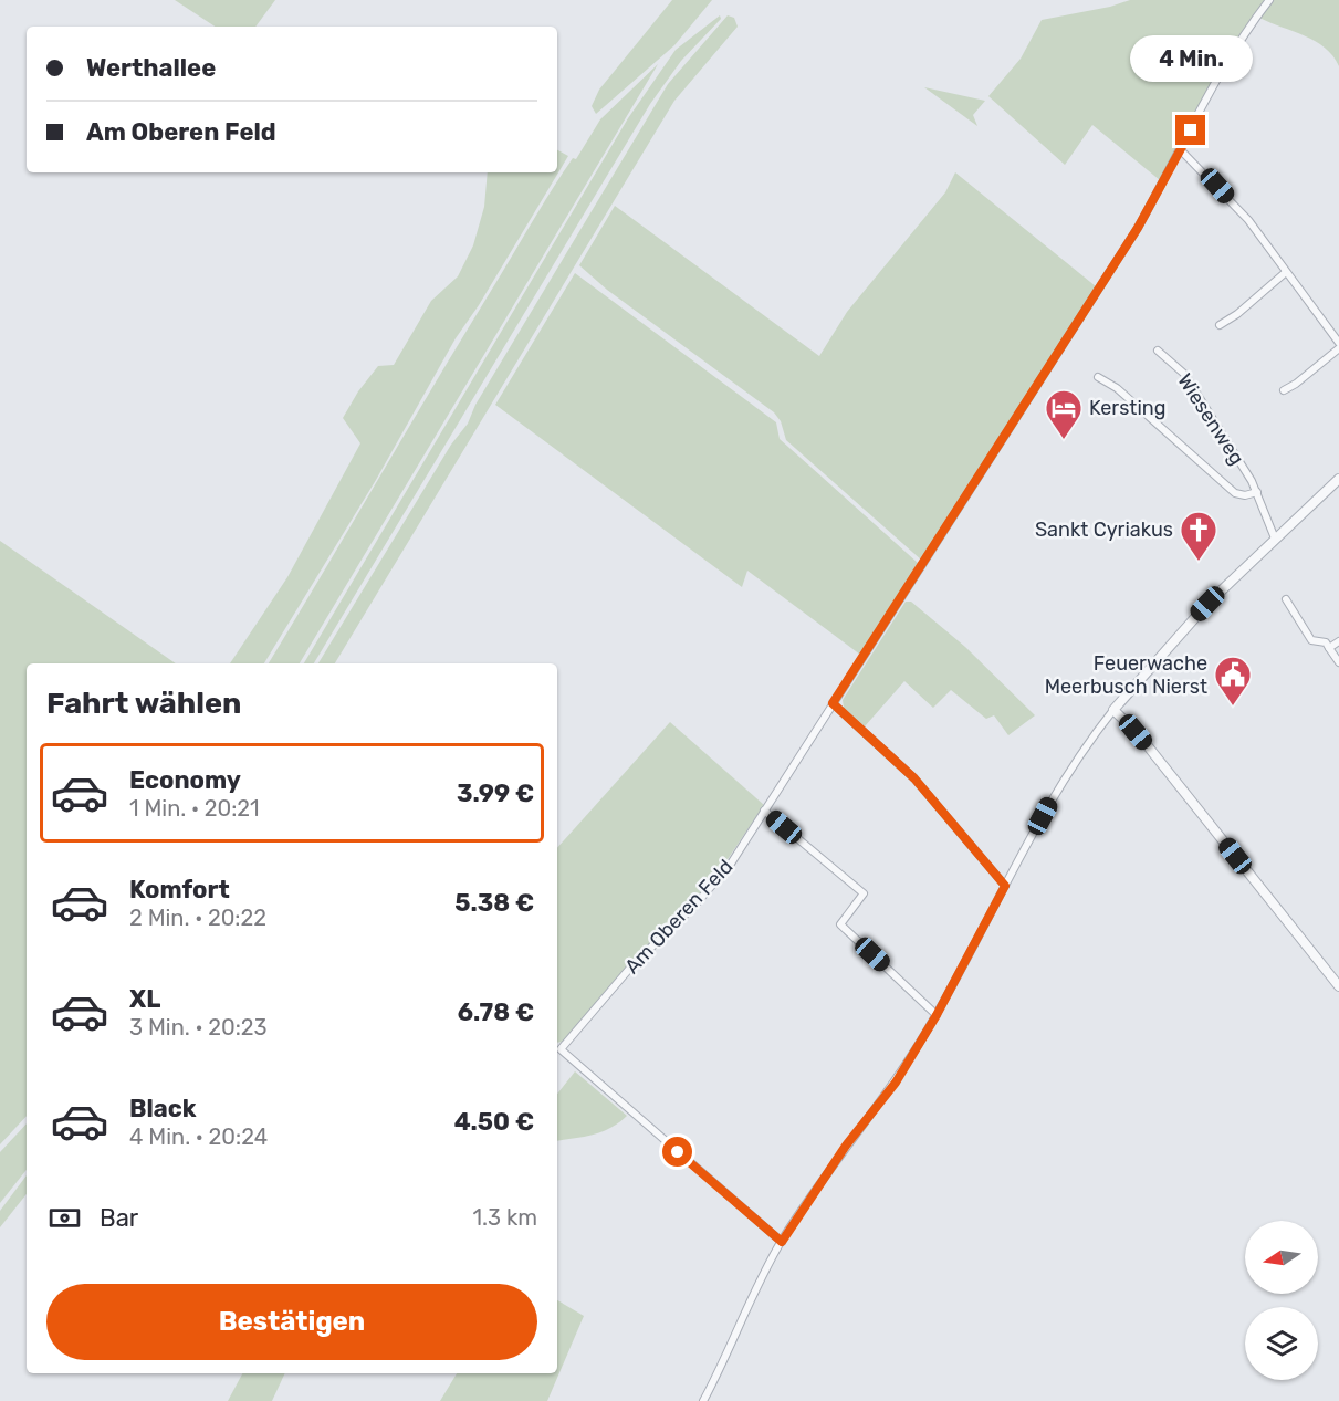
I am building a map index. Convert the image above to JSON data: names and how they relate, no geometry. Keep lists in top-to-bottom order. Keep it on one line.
{"streets":{"street":["Wiesenweg","Am Oberen Feld"]},"places":{"hotel":["Kersting"],"church":["Sankt Cyriakus"],"public building":["Feuerwache Meerbusch Nierst"]},"north":"left","page":{"banner":["Werthallee","Am Oberen Feld"],"bubble":"4 Min.","heading":"Fahrt wählen","list":[{"name":"Economy","note":"1 Min. · 20:21","value":"3.99 €"},{"name":"Komfort","note":"2 Min. · 20:22","value":"5.38 €"},{"name":"XL","note":"3 Min. · 20:23","value":"6.78 €"},{"name":"Black","note":"4 Min. · 20:24","value":"4.50 €"}],"pay":["Bar","1.3 km"],"buttons":"Bestätigen"}}
